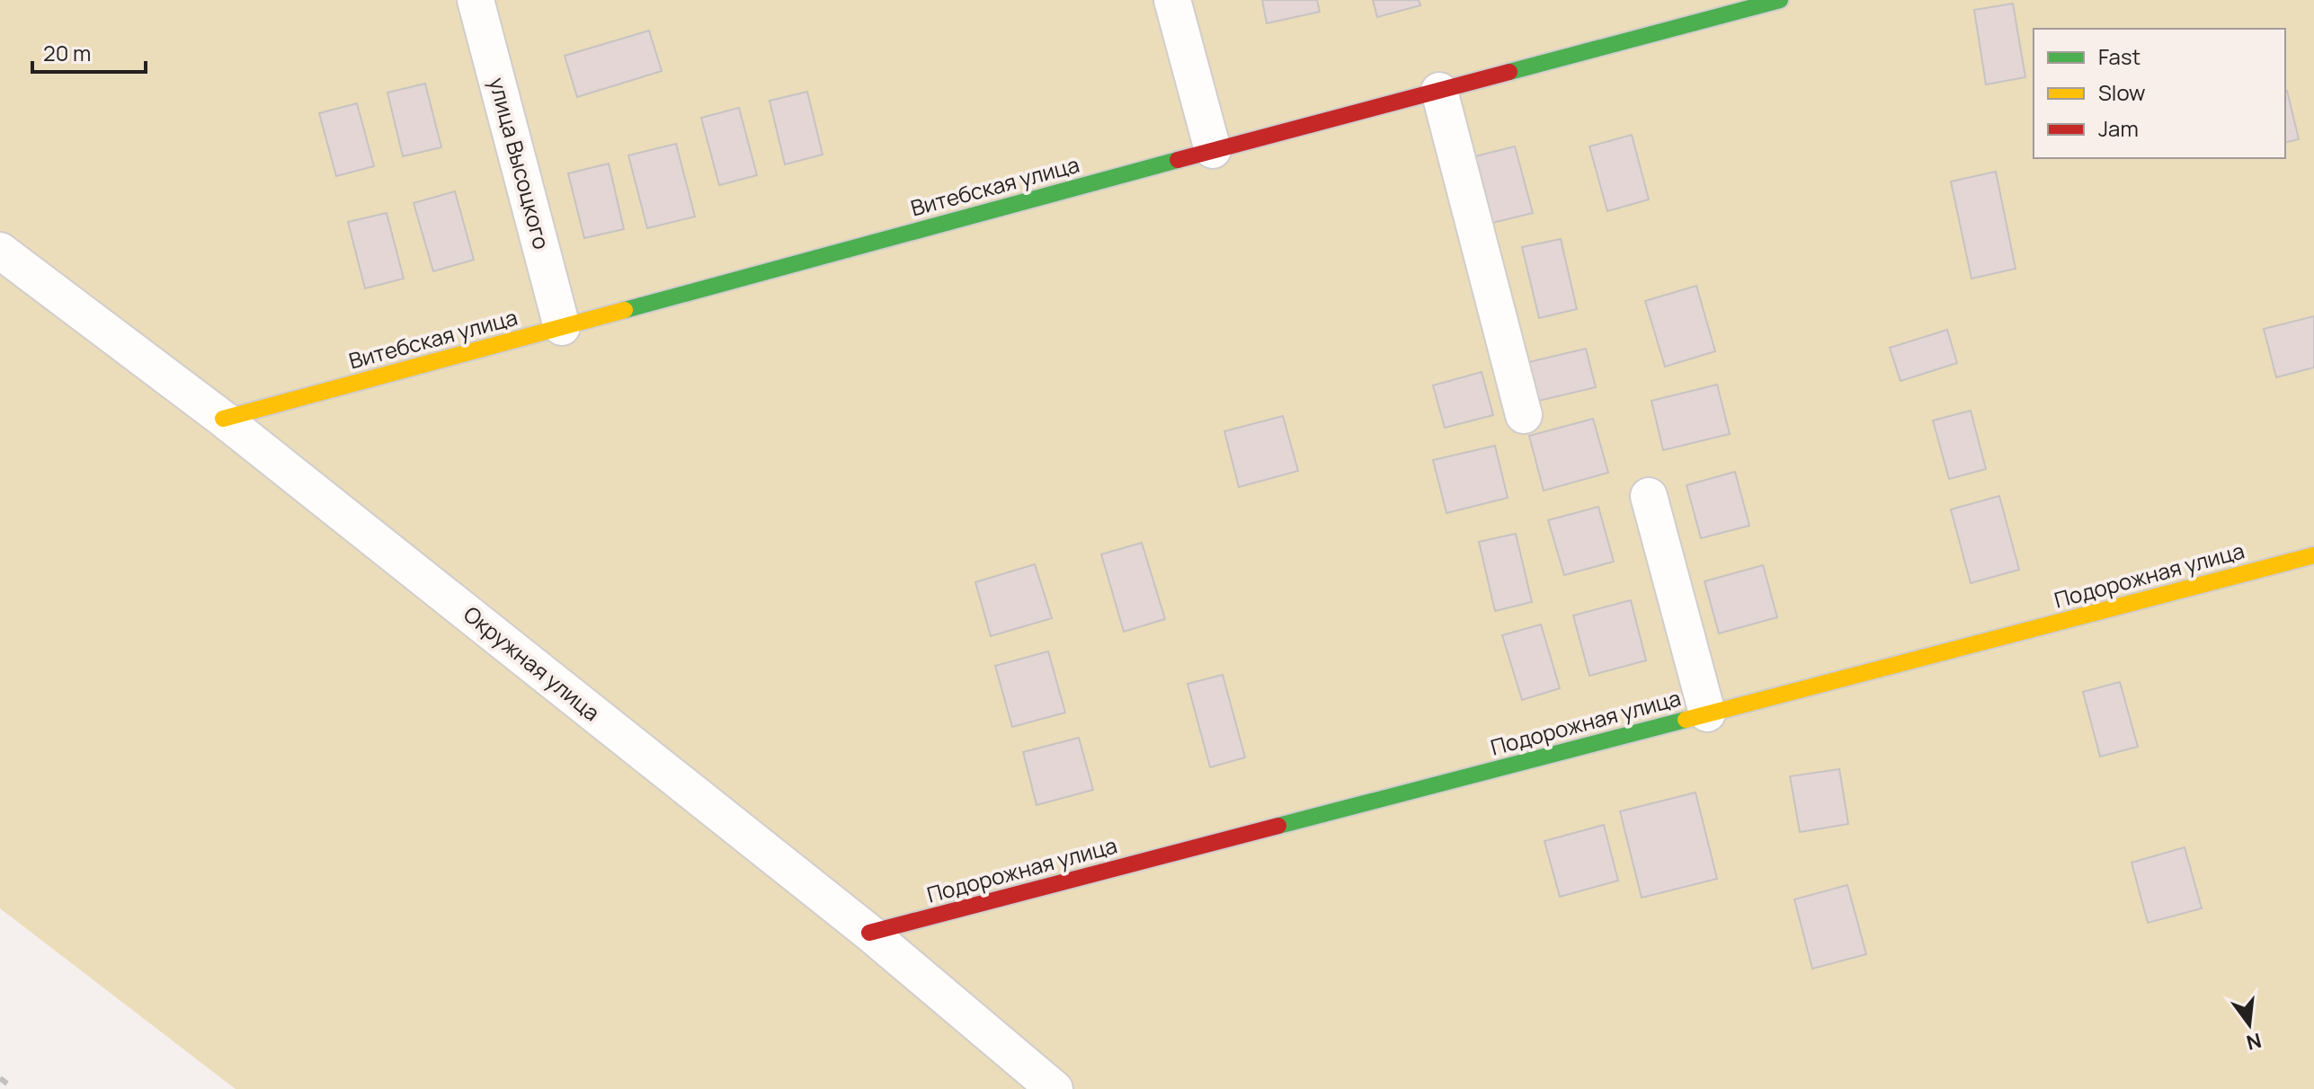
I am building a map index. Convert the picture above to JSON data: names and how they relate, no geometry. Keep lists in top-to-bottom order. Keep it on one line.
{"streets":{"street":["улица Высоцкого","Витебская улица","Подорожная улица","Окружная улица"]},"crossings":[["улица Высоцкого","Витебская улица"],["Витебская улица","Окружная улица"],["Подорожная улица","Окружная улица"]],"legend":["Fast","Slow","Jam"],"scale_bar":"20 m","north":"bottom"}
